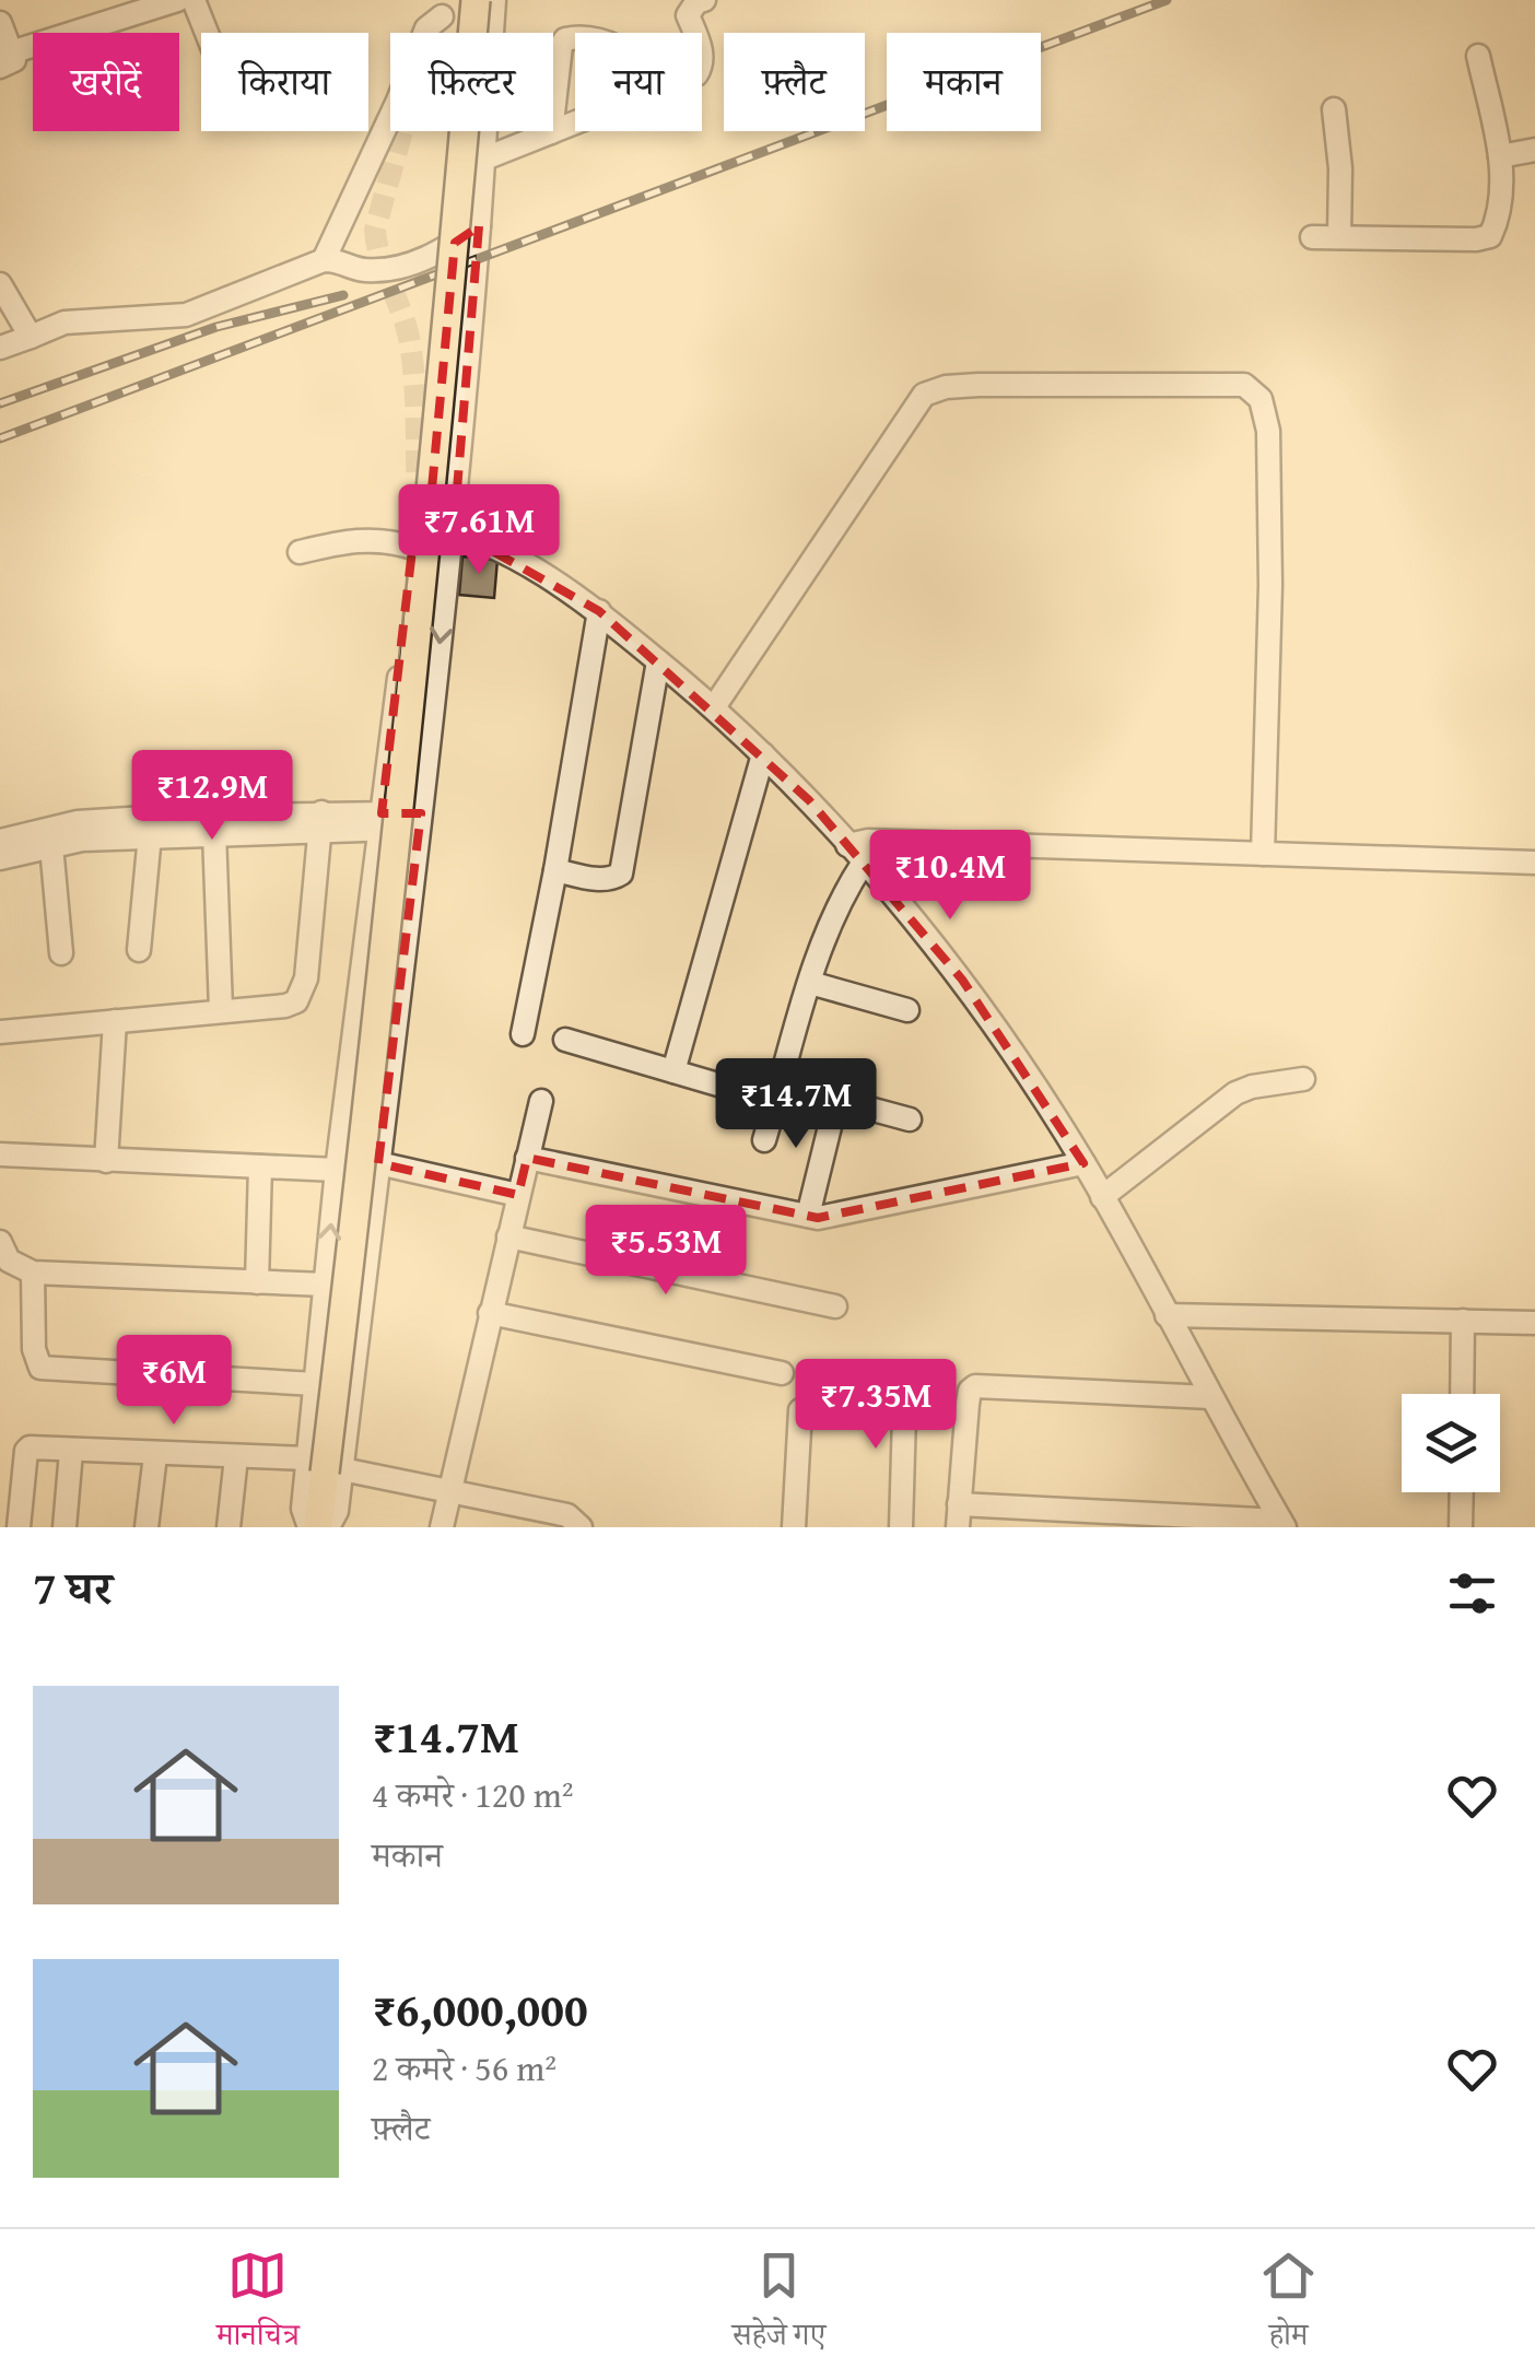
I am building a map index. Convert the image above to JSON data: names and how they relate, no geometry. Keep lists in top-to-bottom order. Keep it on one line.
{"page":{"chip":["खरीदें","किराया","फ़िल्टर","नया","फ़्लैट","मकान"],"price":["₹7.61M","₹12.9M","₹10.4M","₹14.7M","₹5.53M","₹6M","₹7.35M"],"heading":"7 घर","list":[{"name":"₹14.7M","note":"4 कमरे · 120 m² · मकान"},{"name":"₹6,000,000","note":"2 कमरे · 56 m² · फ़्लैट"}],"tabs":["मानचित्र","सहेजे गए","होम"]}}
